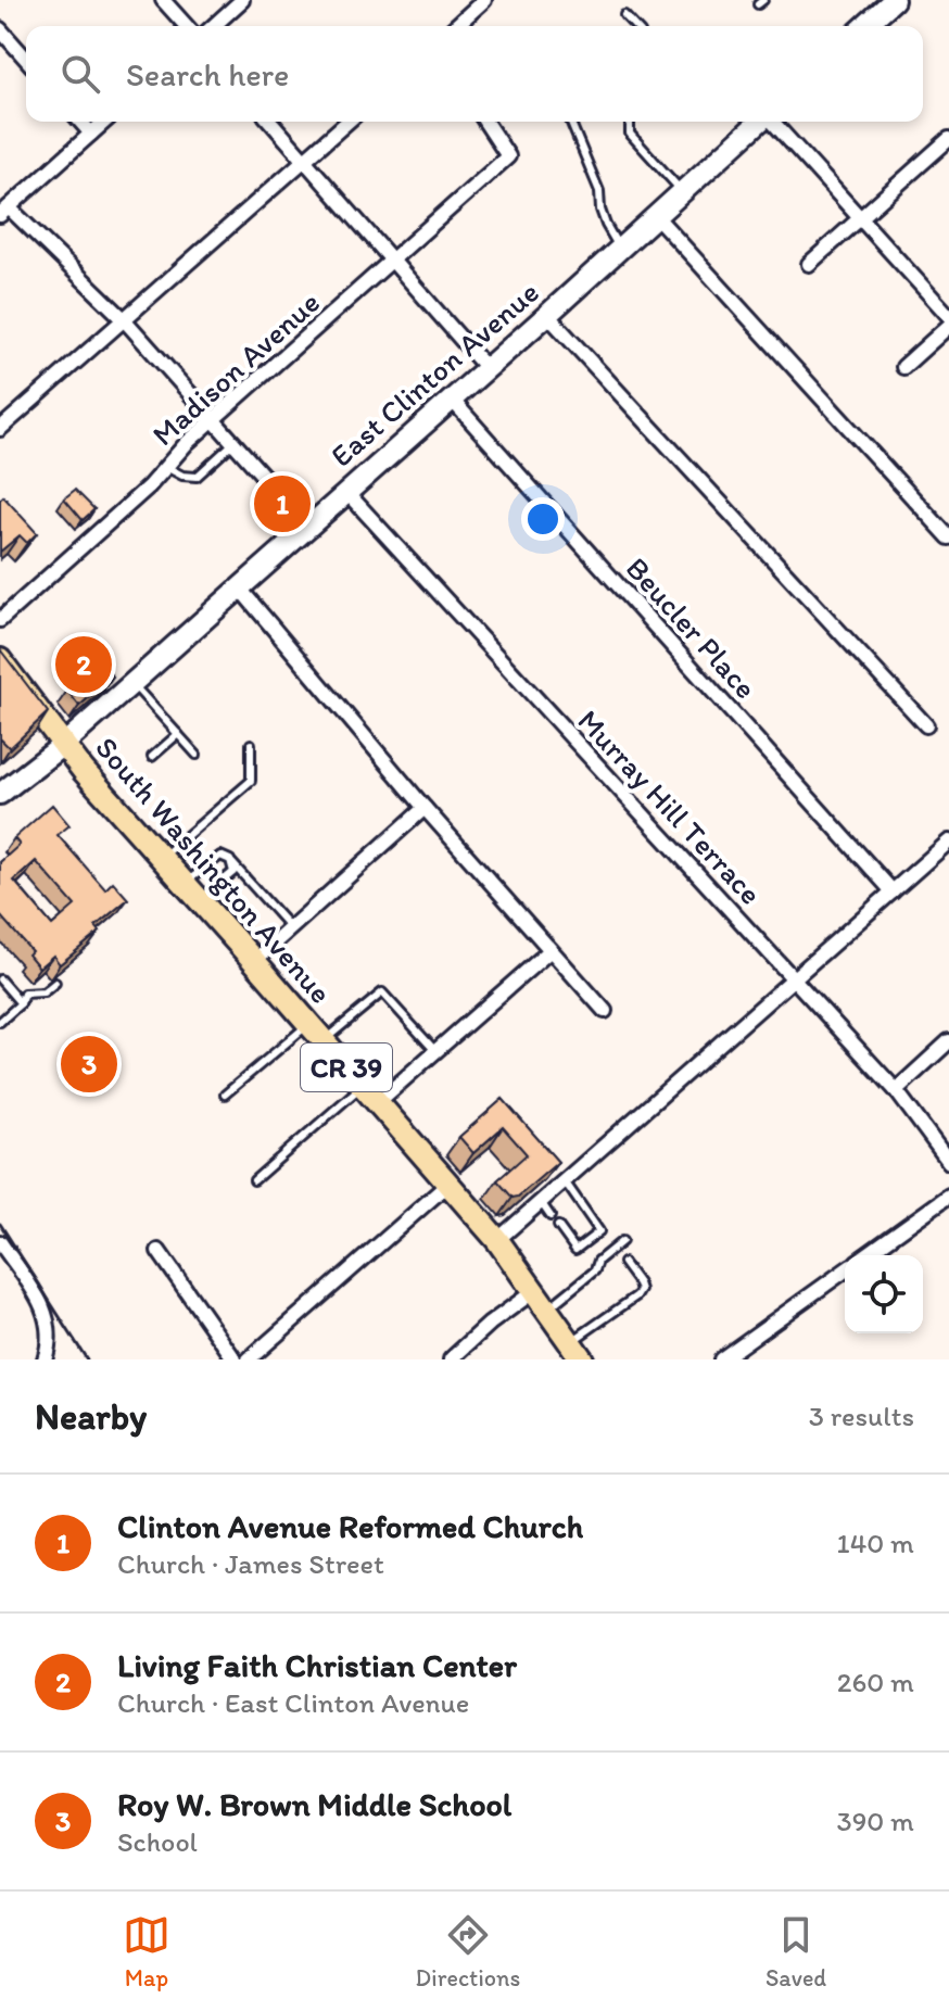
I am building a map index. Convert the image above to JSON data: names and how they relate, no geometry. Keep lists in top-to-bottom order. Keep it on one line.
{"streets":{"main road":["South Washington Avenue","CR 39"],"street":["Madison Avenue","East Clinton Avenue","Beucler Place","Murray Hill Terrace"]},"crossings":[["East Clinton Avenue","Beucler Place"],["East Clinton Avenue","Murray Hill Terrace"],["East Clinton Avenue","South Washington Avenue"]],"page":{"search":"Search here","pins":["1","2","3"],"heading":["Nearby","3 results"],"list":[{"mark":"1","name":"Clinton Avenue Reformed Church","note":"Church · James Street","value":"140 m"},{"mark":"2","name":"Living Faith Christian Center","note":"Church · East Clinton Avenue","value":"260 m"},{"mark":"3","name":"Roy W. Brown Middle School","note":"School","value":"390 m"}],"nav":["Map","Directions","Saved"]}}
